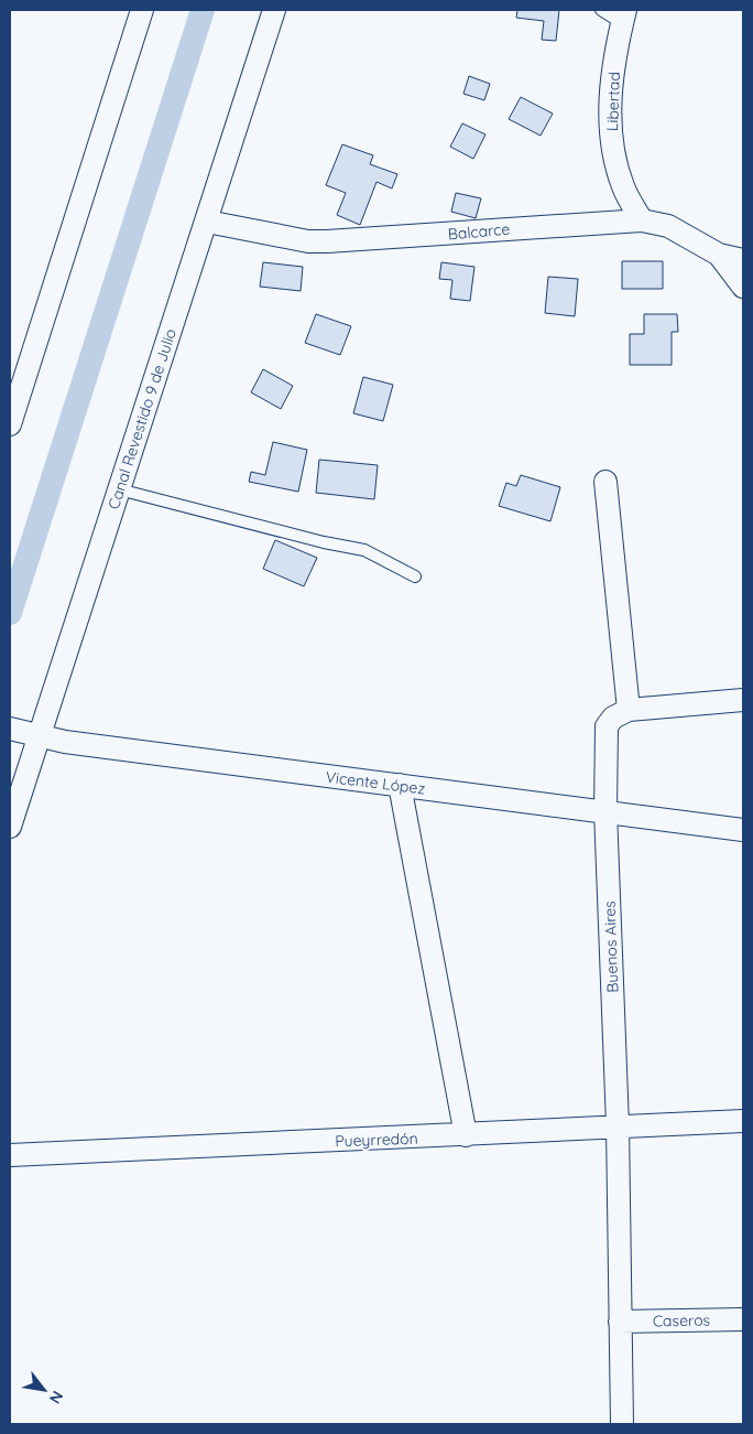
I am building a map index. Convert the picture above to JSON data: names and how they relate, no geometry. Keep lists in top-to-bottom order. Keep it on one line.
{"streets":{"street":["Libertad","Balcarce","Canal Revestido 9 de Julio","Vicente López","Buenos Aires","Pueyrredón","Caseros"]},"crossings":[["Libertad","Balcarce"],["Balcarce","Canal Revestido 9 de Julio"],["Canal Revestido 9 de Julio","Vicente López"],["Vicente López","Buenos Aires"],["Buenos Aires","Pueyrredón"],["Buenos Aires","Caseros"]],"north":"bottom right"}
